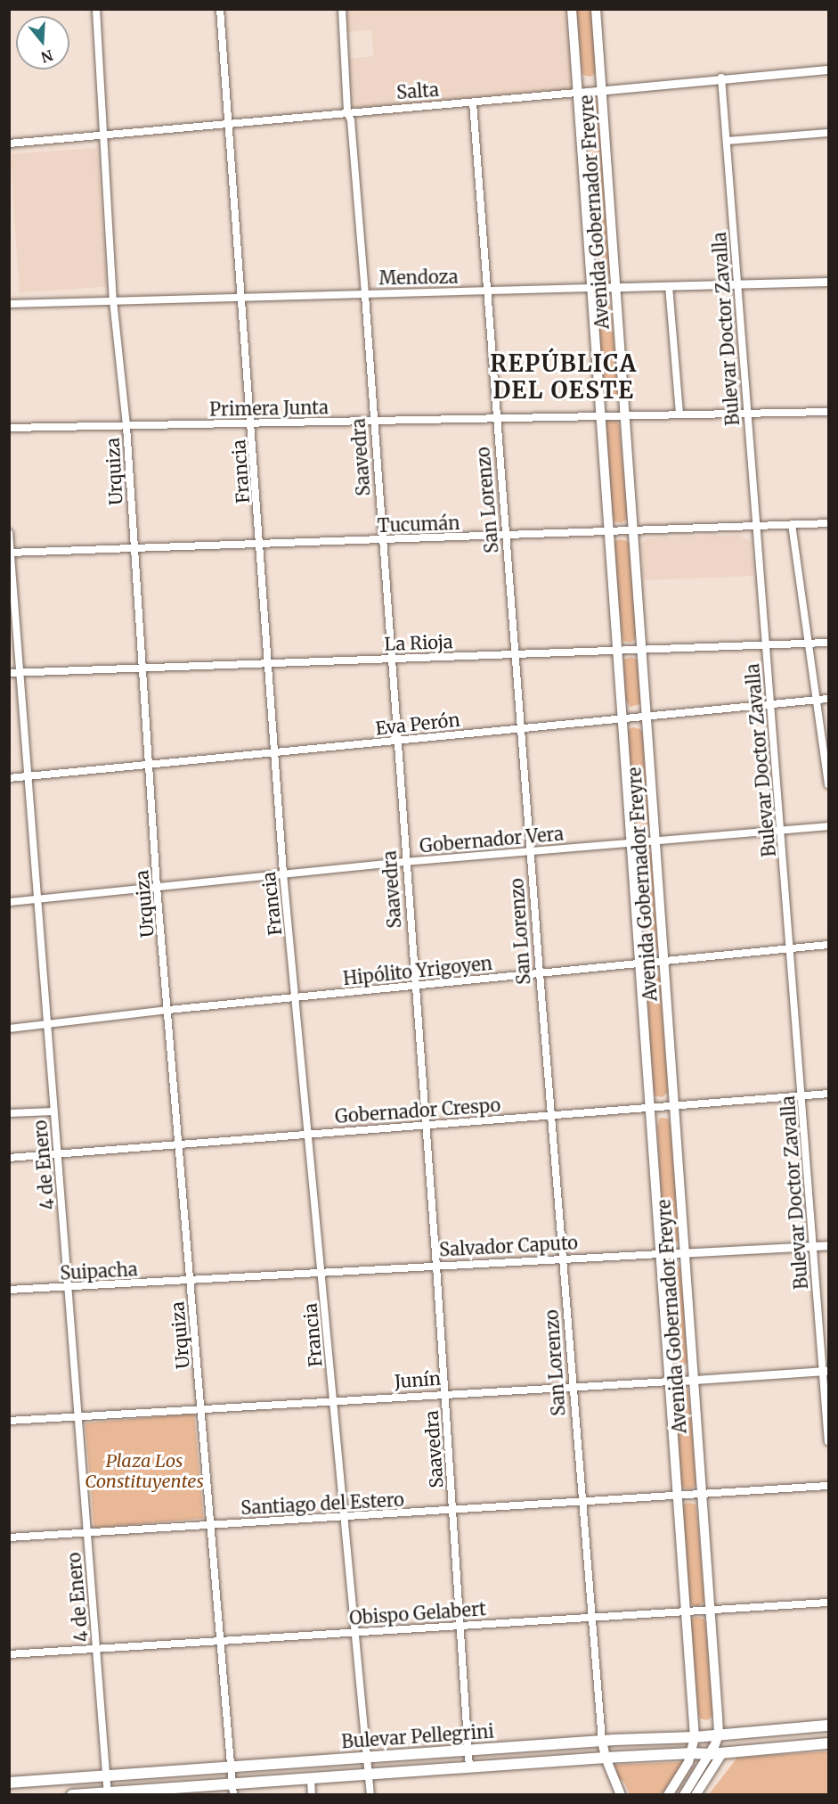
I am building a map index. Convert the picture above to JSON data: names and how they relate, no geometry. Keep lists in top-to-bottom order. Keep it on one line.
{"streets":{"main road":["Avenida Gobernador Freyre","San Lorenzo","Bulevar Pellegrini"],"street":["Salta","Mendoza","Bulevar Doctor Zavalla","Primera Junta","Saavedra","Urquiza","Francia","Tucumán","La Rioja","Eva Perón","Gobernador Vera","Hipólito Yrigoyen","Gobernador Crespo","4 de Enero","Salvador Caputo","Suipacha","Junín","Santiago del Estero","Obispo Gelabert"]},"crossings":[["Salta","Avenida Gobernador Freyre"],["Salta","Bulevar Doctor Zavalla"],["Salta","Saavedra"],["Salta","Urquiza"],["Salta","Francia"],["Salta","San Lorenzo"],["Avenida Gobernador Freyre","Mendoza"],["Avenida Gobernador Freyre","Primera Junta"],["Avenida Gobernador Freyre","Tucumán"],["Avenida Gobernador Freyre","La Rioja"],["Avenida Gobernador Freyre","Eva Perón"],["Avenida Gobernador Freyre","Gobernador Vera"],["Avenida Gobernador Freyre","Hipólito Yrigoyen"],["Avenida Gobernador Freyre","Gobernador Crespo"],["Avenida Gobernador Freyre","Salvador Caputo"],["Avenida Gobernador Freyre","Junín"],["Avenida Gobernador Freyre","Santiago del Estero"],["Avenida Gobernador Freyre","Obispo Gelabert"],["Avenida Gobernador Freyre","Bulevar Pellegrini"],["Mendoza","Bulevar Doctor Zavalla"],["Mendoza","Saavedra"],["Mendoza","Urquiza"],["Mendoza","Francia"],["Mendoza","San Lorenzo"],["Bulevar Doctor Zavalla","Primera Junta"],["Bulevar Doctor Zavalla","Tucumán"],["Bulevar Doctor Zavalla","La Rioja"],["Bulevar Doctor Zavalla","Eva Perón"],["Bulevar Doctor Zavalla","Gobernador Vera"],["Bulevar Doctor Zavalla","Hipólito Yrigoyen"],["Bulevar Doctor Zavalla","Gobernador Crespo"],["Bulevar Doctor Zavalla","Salvador Caputo"],["Bulevar Doctor Zavalla","Junín"],["Primera Junta","Saavedra"],["Primera Junta","Urquiza"],["Primera Junta","Francia"],["Primera Junta","San Lorenzo"],["Saavedra","Tucumán"],["Saavedra","La Rioja"],["Saavedra","Eva Perón"],["Saavedra","Gobernador Vera"],["Saavedra","Hipólito Yrigoyen"],["Saavedra","Gobernador Crespo"],["Saavedra","Salvador Caputo"],["Saavedra","Junín"],["Saavedra","Santiago del Estero"],["Saavedra","Obispo Gelabert"],["Saavedra","Bulevar Pellegrini"],["Urquiza","Tucumán"],["Urquiza","La Rioja"],["Urquiza","Eva Perón"],["Urquiza","Gobernador Vera"],["Urquiza","Hipólito Yrigoyen"],["Urquiza","Gobernador Crespo"],["Urquiza","Salvador Caputo"],["Urquiza","Suipacha"],["Urquiza","Junín"],["Urquiza","Santiago del Estero"],["Urquiza","Obispo Gelabert"],["Urquiza","Bulevar Pellegrini"],["Francia","Tucumán"],["Francia","La Rioja"],["Francia","Eva Perón"],["Francia","Gobernador Vera"],["Francia","Hipólito Yrigoyen"],["Francia","Gobernador Crespo"],["Francia","Salvador Caputo"],["Francia","Junín"],["Francia","Santiago del Estero"],["Francia","Obispo Gelabert"],["Francia","Bulevar Pellegrini"],["San Lorenzo","Tucumán"],["San Lorenzo","La Rioja"],["San Lorenzo","Eva Perón"],["San Lorenzo","Gobernador Vera"],["San Lorenzo","Hipólito Yrigoyen"],["San Lorenzo","Gobernador Crespo"],["San Lorenzo","Salvador Caputo"],["San Lorenzo","Junín"],["San Lorenzo","Santiago del Estero"],["San Lorenzo","Obispo Gelabert"],["San Lorenzo","Bulevar Pellegrini"],["Tucumán","4 de Enero"],["La Rioja","4 de Enero"],["Eva Perón","4 de Enero"],["Gobernador Vera","4 de Enero"],["Hipólito Yrigoyen","4 de Enero"],["Gobernador Crespo","4 de Enero"],["4 de Enero","Suipacha"],["4 de Enero","Junín"],["4 de Enero","Santiago del Estero"],["4 de Enero","Obispo Gelabert"],["4 de Enero","Bulevar Pellegrini"],["Salvador Caputo","Suipacha"]],"districts":["REPÚBLICA DEL OESTE"],"parks":["Plaza Los Constituyentes"],"north":"bottom"}
